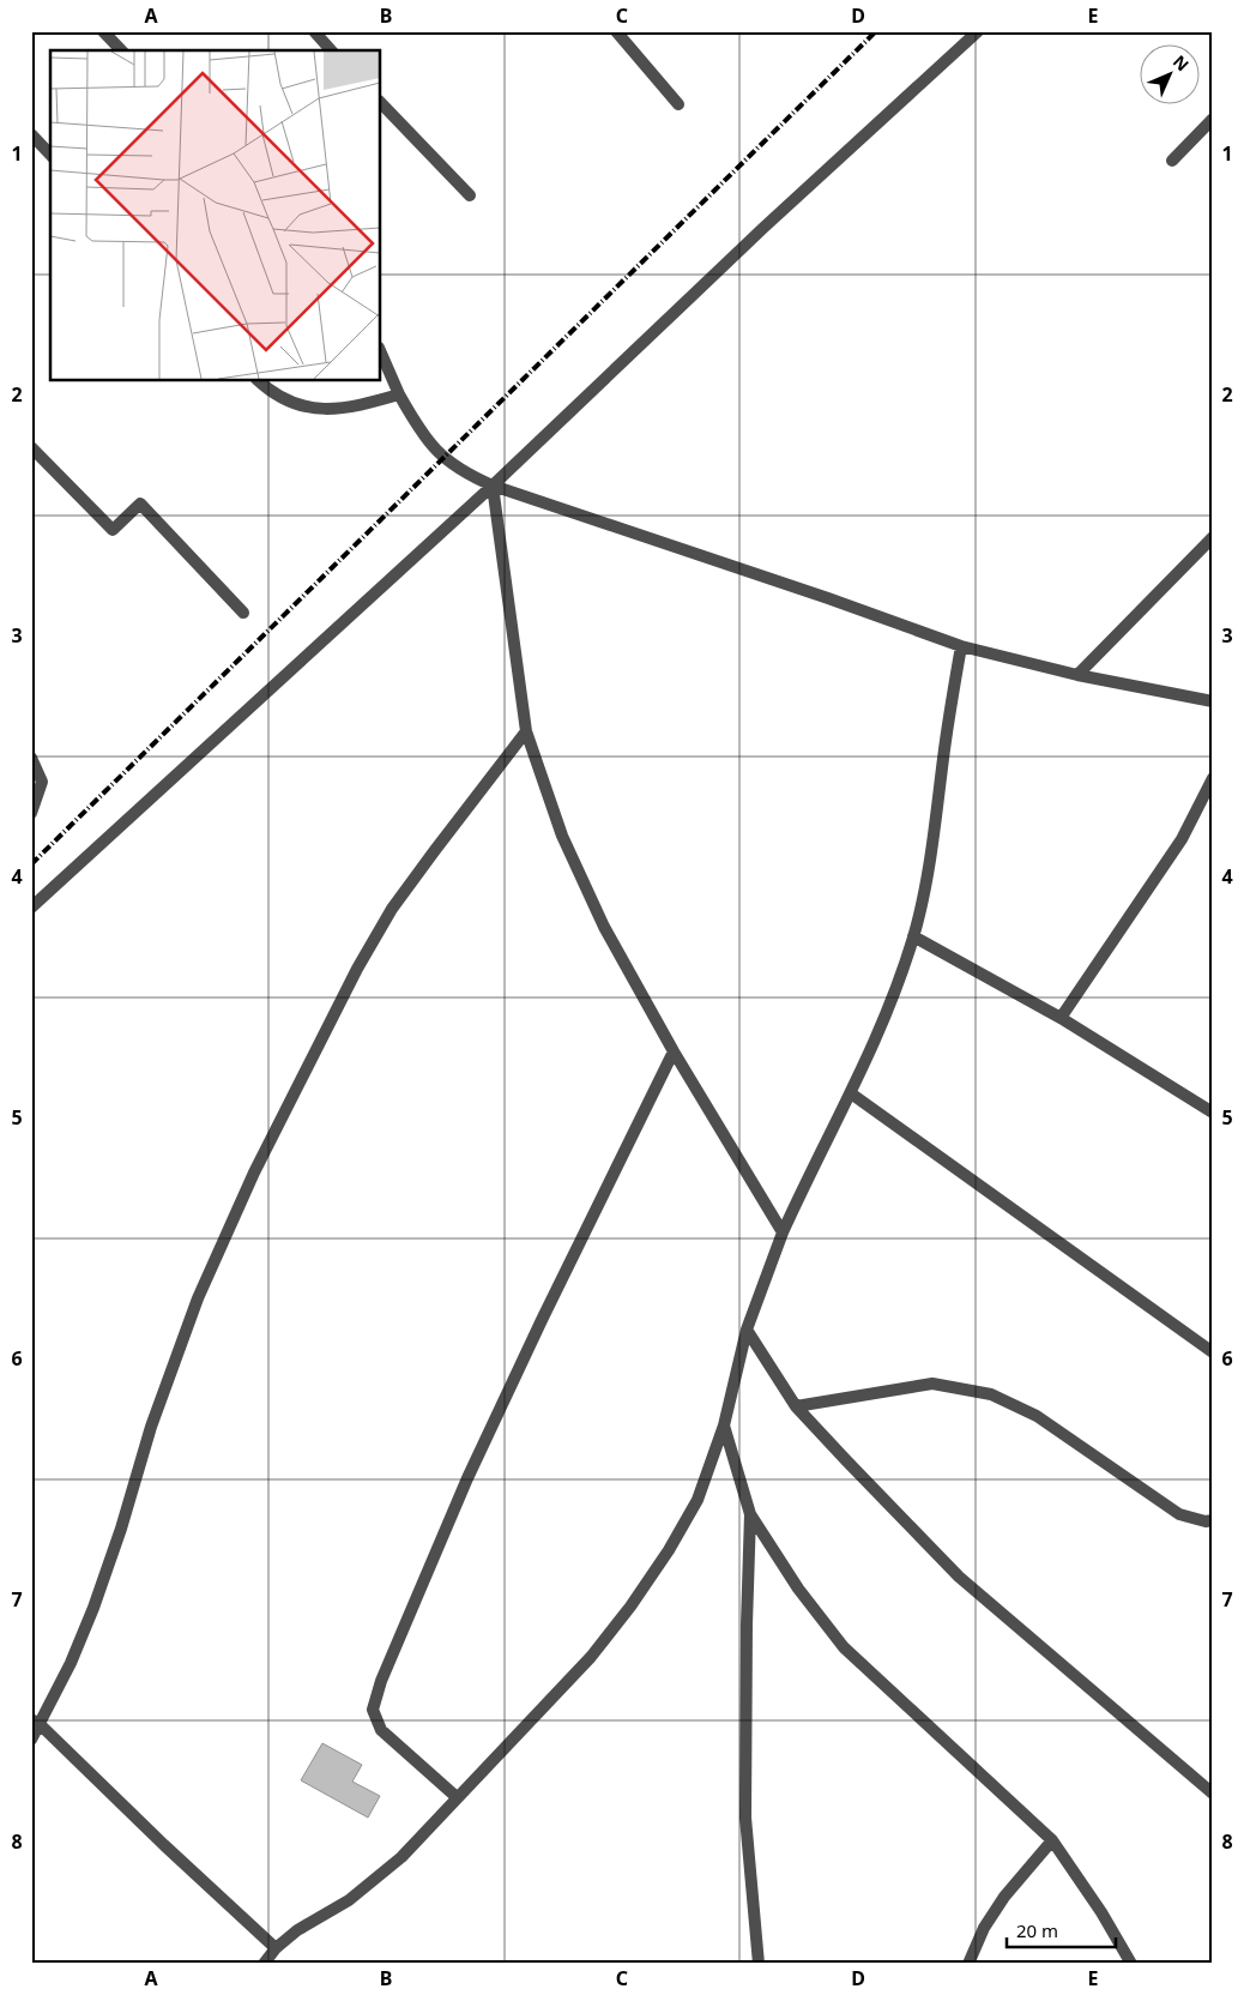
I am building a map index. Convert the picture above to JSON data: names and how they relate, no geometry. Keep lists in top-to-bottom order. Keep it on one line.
{"scale_bar":"20 m","north":"top right","grid":{"columns":["A","B","C","D","E"],"rows":["1","2","3","4","5","6","7","8"]}}
